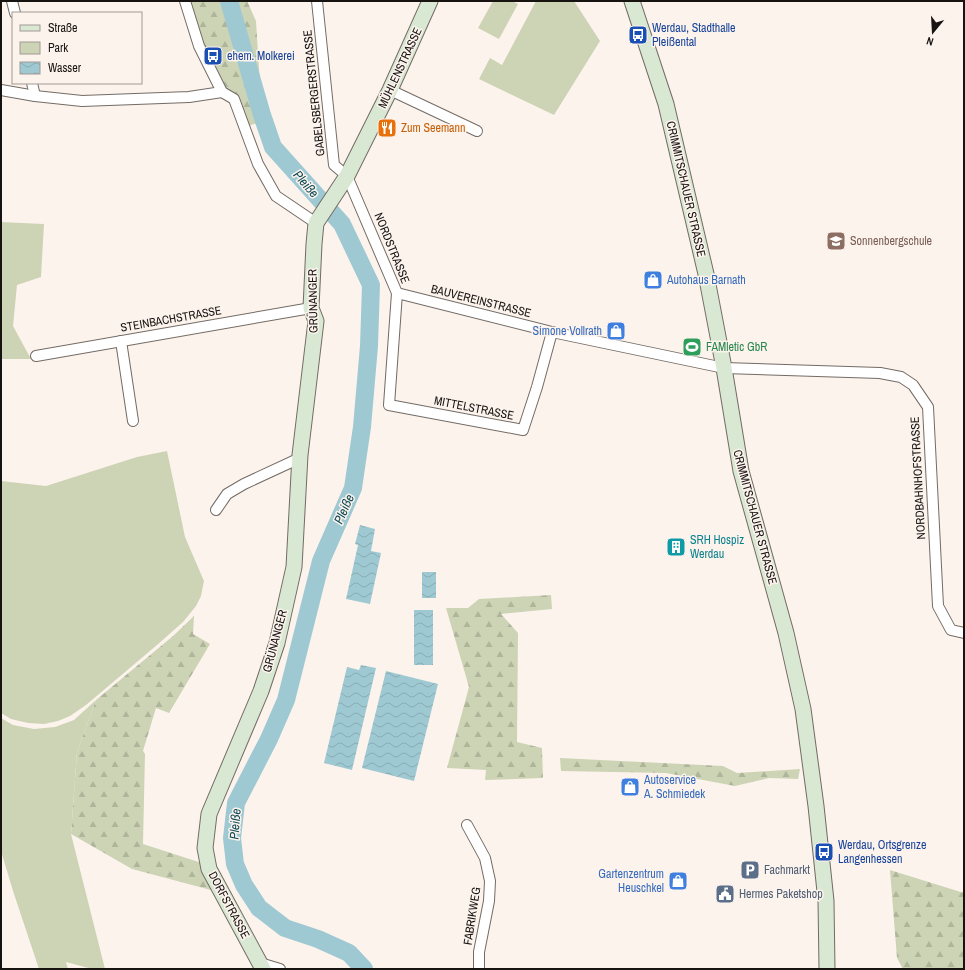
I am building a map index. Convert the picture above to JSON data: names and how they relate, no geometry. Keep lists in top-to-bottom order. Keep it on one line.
{"streets":{"street":["MÜHLENSTRASSE","GABELSBERGERSTRASSE","CRIMMITSCHAUER STRASSE","NORDSTRASSE","GRÜNANGER","BAUVEREINSTRASSE","STEINBACHSTRASSE","MITTELSTRASSE","NORDBAHNHOFSTRASSE","DORFSTRASSE","FABRIKWEG"]},"crossings":[["MÜHLENSTRASSE","GABELSBERGERSTRASSE"],["MÜHLENSTRASSE","NORDSTRASSE"],["MÜHLENSTRASSE","GRÜNANGER"],["GABELSBERGERSTRASSE","NORDSTRASSE"],["CRIMMITSCHAUER STRASSE","BAUVEREINSTRASSE"],["CRIMMITSCHAUER STRASSE","NORDBAHNHOFSTRASSE"],["NORDSTRASSE","BAUVEREINSTRASSE"],["NORDSTRASSE","MITTELSTRASSE"],["GRÜNANGER","STEINBACHSTRASSE"],["GRÜNANGER","DORFSTRASSE"],["BAUVEREINSTRASSE","MITTELSTRASSE"],["BAUVEREINSTRASSE","NORDBAHNHOFSTRASSE"]],"water":["Pleiße"],"places":{"bus stop":["Werdau, Stadthalle Pleißental","ehem. Molkerei","Werdau, Ortsgrenze Langenhessen"],"restaurant":["Zum Seemann"],"school or university":["Sonnenbergschule"],"shop":["Autohaus Barnath","Simone Vollrath","Autoservice A. Schmiedek","Gartenzentrum Heuschkel"],"sports":["FAMletic GbR"],"building":["SRH Hospiz Werdau"],"parking":["Fachmarkt"],"public building":["Hermes Paketshop"]},"legend":["Straße","Park","Wasser"],"north":"bottom"}
